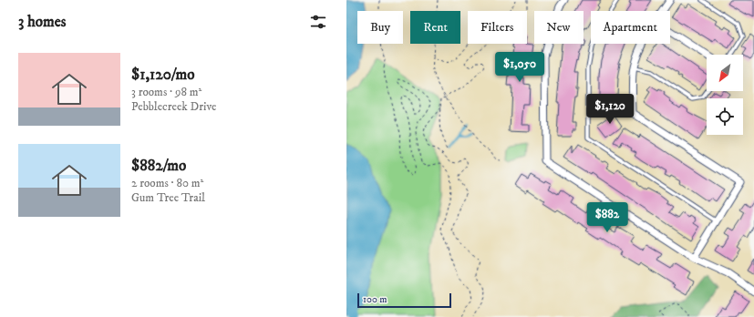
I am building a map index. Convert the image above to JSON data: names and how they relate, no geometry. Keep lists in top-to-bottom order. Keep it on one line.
{"scale_bar":"100 m","north":"bottom left","page":{"heading":"3 homes","chip":["Buy","Rent","Filters","New","Apartment"],"list":[{"name":"$1,120/mo","note":"3 rooms · 98 m² · Pebblecreek Drive"},{"name":"$882/mo","note":"2 rooms · 80 m² · Gum Tree Trail"}],"price":["$1,050","$1,120","$882"],"scale":"100 m"}}
